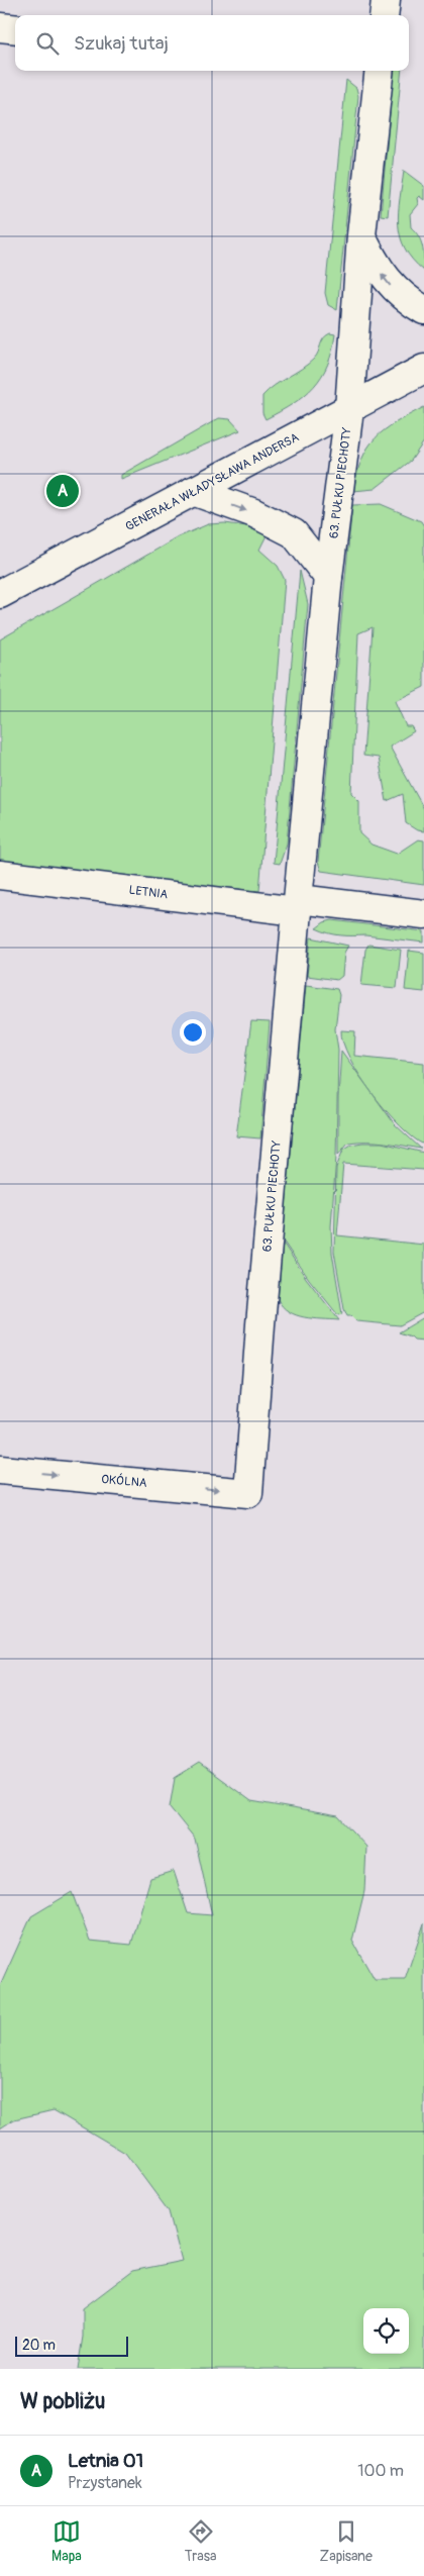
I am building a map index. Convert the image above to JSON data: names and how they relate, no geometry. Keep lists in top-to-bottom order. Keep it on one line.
{"streets":{"street":["GENERAŁA WŁADYSŁAWA ANDERSA","63. PUŁKU PIECHOTY","LETNIA","OKÓLNA"]},"crossings":[["GENERAŁA WŁADYSŁAWA ANDERSA","63. PUŁKU PIECHOTY"],["63. PUŁKU PIECHOTY","LETNIA"],["63. PUŁKU PIECHOTY","OKÓLNA"]],"one_way":["OKÓLNA"],"scale_bar":"20 m","page":{"search":"Szukaj tutaj","pins":"A","scale":"20 m","heading":"W pobliżu","list":[{"mark":"A","name":"Letnia 01","note":"Przystanek","value":"100 m"}],"nav":["Mapa","Trasa","Zapisane"]}}
